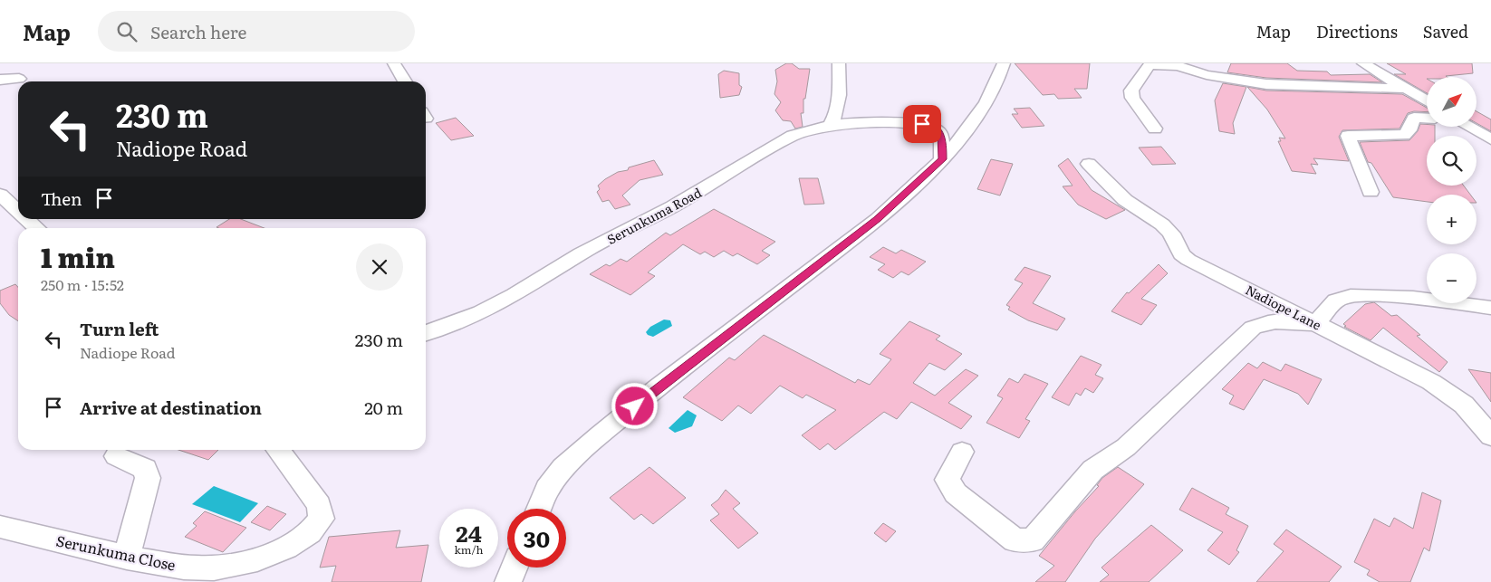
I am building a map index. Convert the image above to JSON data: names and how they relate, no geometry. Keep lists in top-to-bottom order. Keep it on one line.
{"streets":{"street":["Serunkuma Road","Nadiope Lane","Serunkuma Close"]},"north":"top right","page":{"header":"Map","search":"Search here","nav":["Map","Directions","Saved"],"map_buttons":["+","−"],"turn":["230 m","Nadiope Road"],"then":"Then","heading":["1 min","250 m · 15:52"],"list":[{"name":"Turn left","note":"Nadiope Road","value":"230 m"},{"name":"Arrive at destination","value":"20 m"}],"speed":"24 km/h","limit":"30"}}
